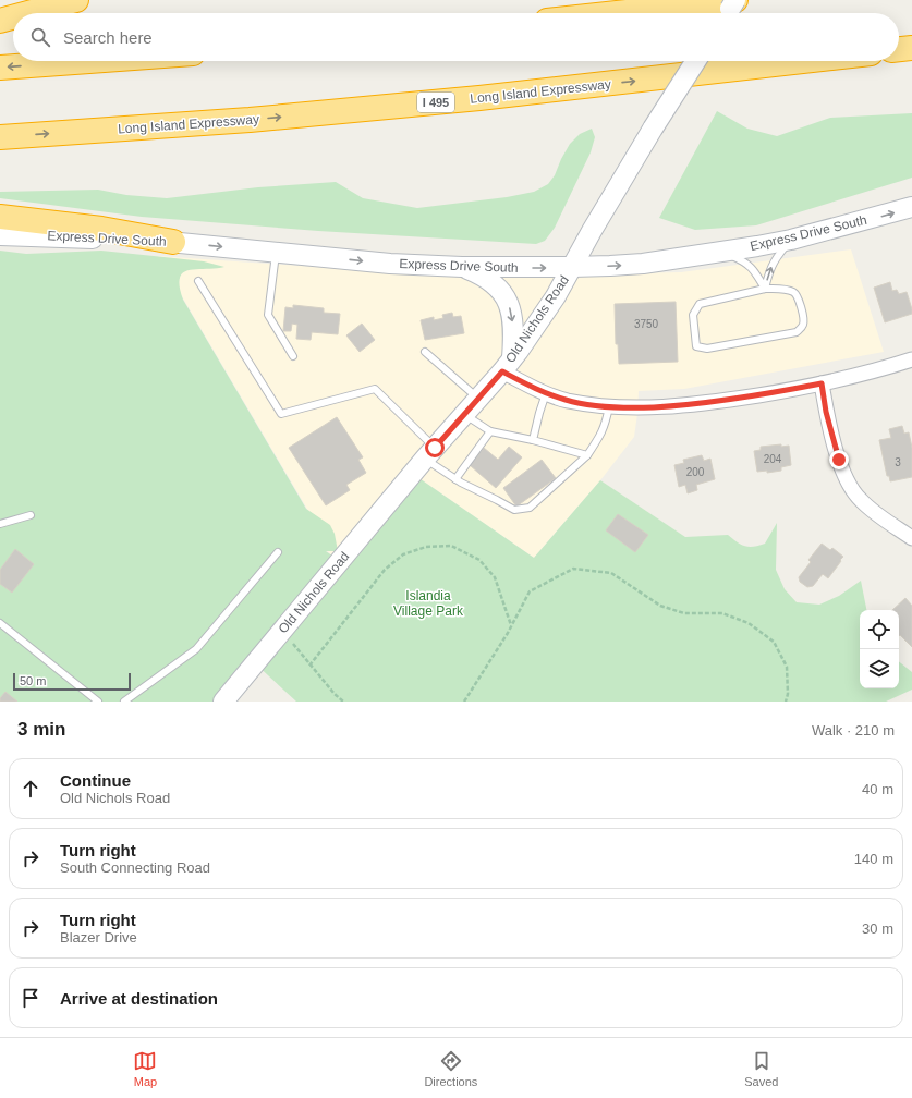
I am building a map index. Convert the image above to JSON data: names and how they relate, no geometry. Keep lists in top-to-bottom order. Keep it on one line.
{"streets":{"highway":["Long Island Expressway","I 495"],"main road":["Express Drive South","Old Nichols Road"]},"crossings":[["Express Drive South","Old Nichols Road"]],"one_way":["Express Drive South"],"parks":["Islandia Village Park"],"house_numbers":["3750","204","3","200"],"scale_bar":"50 m","page":{"search":"Search here","scale":"50 m","heading":["3 min","Walk · 210 m"],"list":[["Continue","Old Nichols Road","40 m"],["Turn right","South Connecting Road","140 m"],["Turn right","Blazer Drive","30 m"],"Arrive at destination"],"nav":["Map","Directions","Saved"]}}
